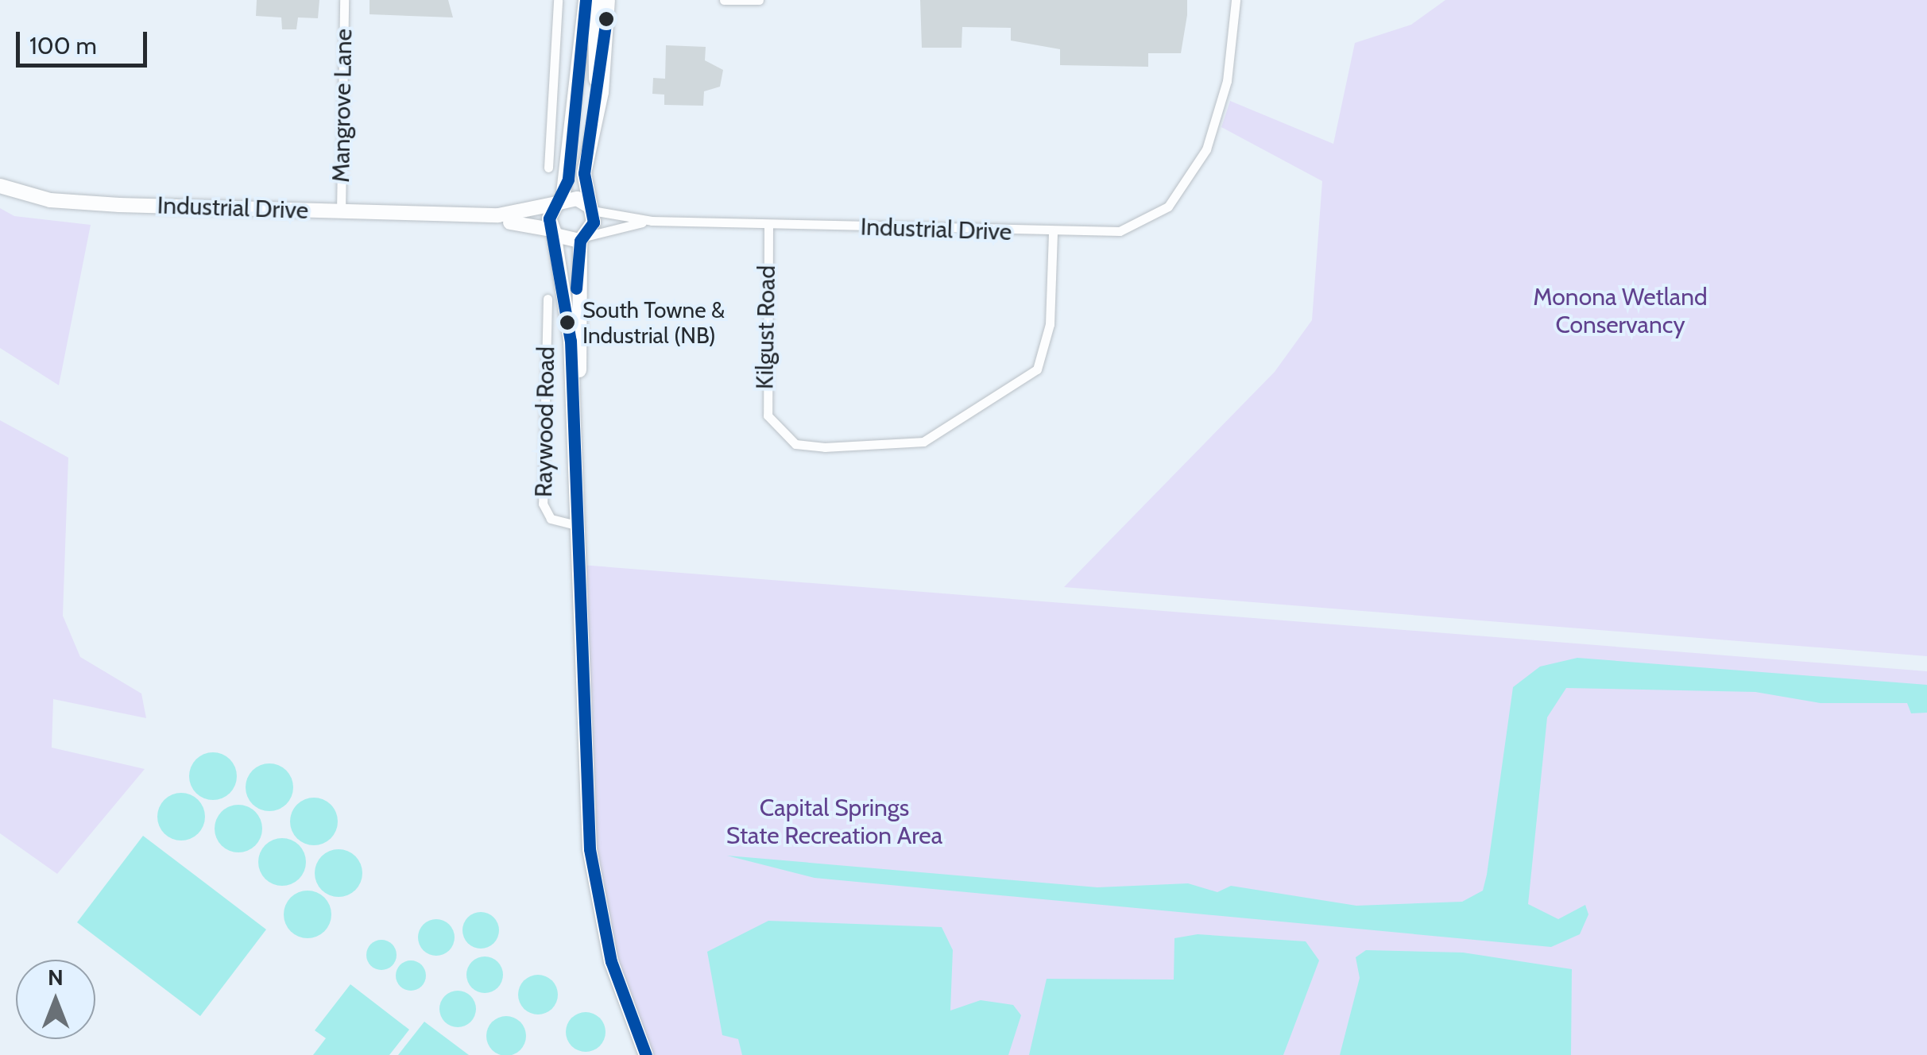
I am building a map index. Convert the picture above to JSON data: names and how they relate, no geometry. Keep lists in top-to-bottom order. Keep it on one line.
{"streets":{"street":["Mangrove Lane","Industrial Drive","Kilgust Road","Raywood Road"]},"crossings":[["Mangrove Lane","Industrial Drive"],["Industrial Drive","Kilgust Road"]],"parks":["Monona Wetland Conservancy","Capital Springs State Recreation Area"],"places":["South Towne & Industrial (NB)"],"scale_bar":"100 m","north":"top"}
